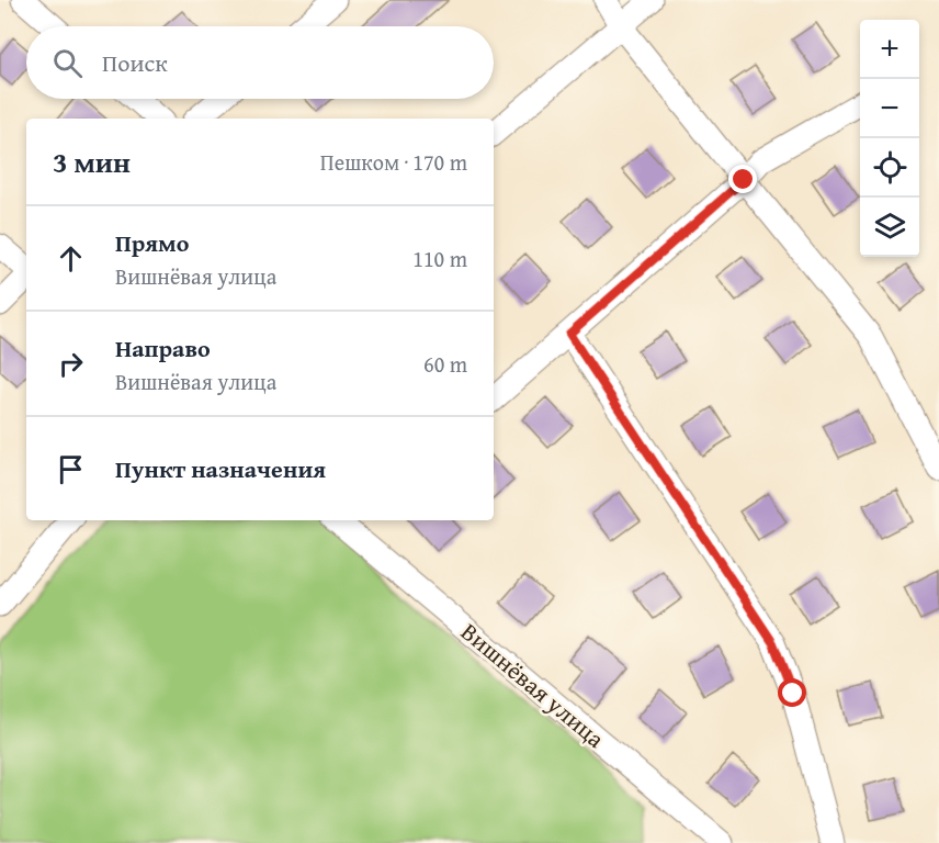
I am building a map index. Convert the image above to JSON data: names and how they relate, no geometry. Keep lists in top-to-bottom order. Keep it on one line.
{"streets":{"street":["Вишнёвая улица"]},"page":{"map_buttons":["+","−"],"search":"Поиск","heading":["3 мин","Пешком · 170 m"],"list":[["Прямо","Вишнёвая улица","110 m"],["Направо","Вишнёвая улица","60 m"],"Пункт назначения"]}}
